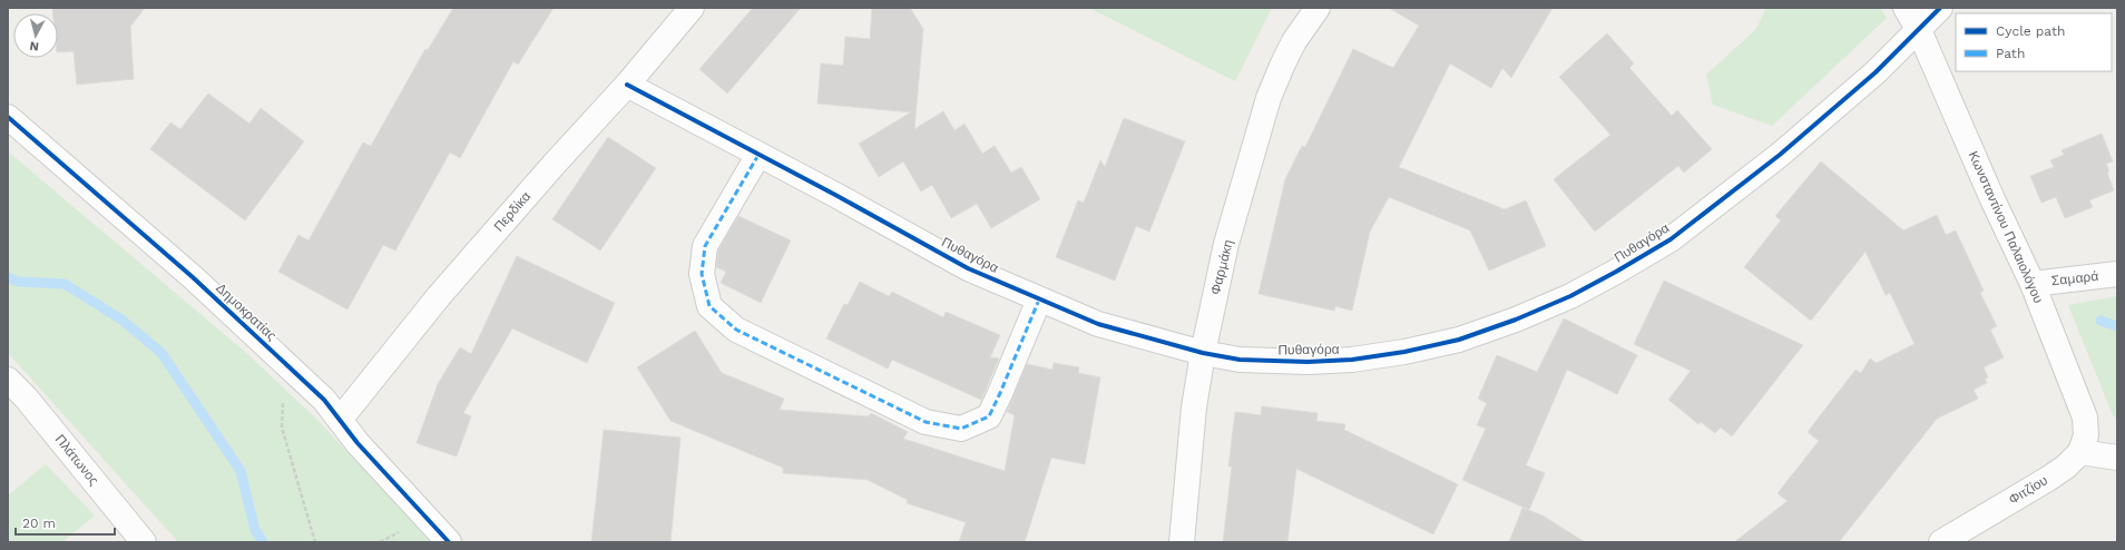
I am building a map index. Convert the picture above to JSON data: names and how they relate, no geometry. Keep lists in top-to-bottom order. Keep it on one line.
{"streets":{"street":["Περδίκα","Κωνσταντίνου Παλαιολόγου","Πυθαγόρα","Φαρμάκη","Σαμαρά","Δημοκρατίας","Πλάτωνος","Φιτζίου"]},"crossings":[["Περδίκα","Πυθαγόρα"],["Περδίκα","Δημοκρατίας"],["Κωνσταντίνου Παλαιολόγου","Πυθαγόρα"],["Κωνσταντίνου Παλαιολόγου","Σαμαρά"],["Κωνσταντίνου Παλαιολόγου","Φιτζίου"],["Πυθαγόρα","Φαρμάκη"]],"legend":["Cycle path","Path"],"scale_bar":"20 m","north":"bottom"}
